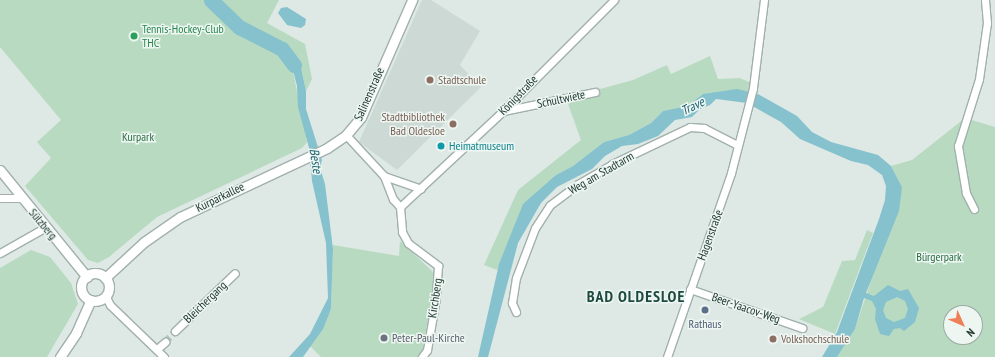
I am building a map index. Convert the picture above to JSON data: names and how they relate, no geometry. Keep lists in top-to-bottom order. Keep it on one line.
{"streets":{"street":["Salinenstraße","Königstraße","Schultwiete","Weg am Stadtarm","Kurparkallee","Sülzberg","Hagenstraße","Kirchberg","Bleichergang","Beer-Yaacov-Weg"]},"crossings":[["Salinenstraße","Kurparkallee"],["Königstraße","Schultwiete"],["Weg am Stadtarm","Hagenstraße"],["Kurparkallee","Sülzberg"],["Hagenstraße","Beer-Yaacov-Weg"]],"districts":["BAD OLDESLOE"],"water":["Trave","Beste"],"parks":["Kurpark","Bürgerpark"],"places":["Tennis-Hockey-Club THC","Stadtschule","Stadtbibliothek Bad Oldesloe","Heimatmuseum","Rathaus","Peter-Paul-Kirche","Volkshochschule"],"north":"bottom right"}
